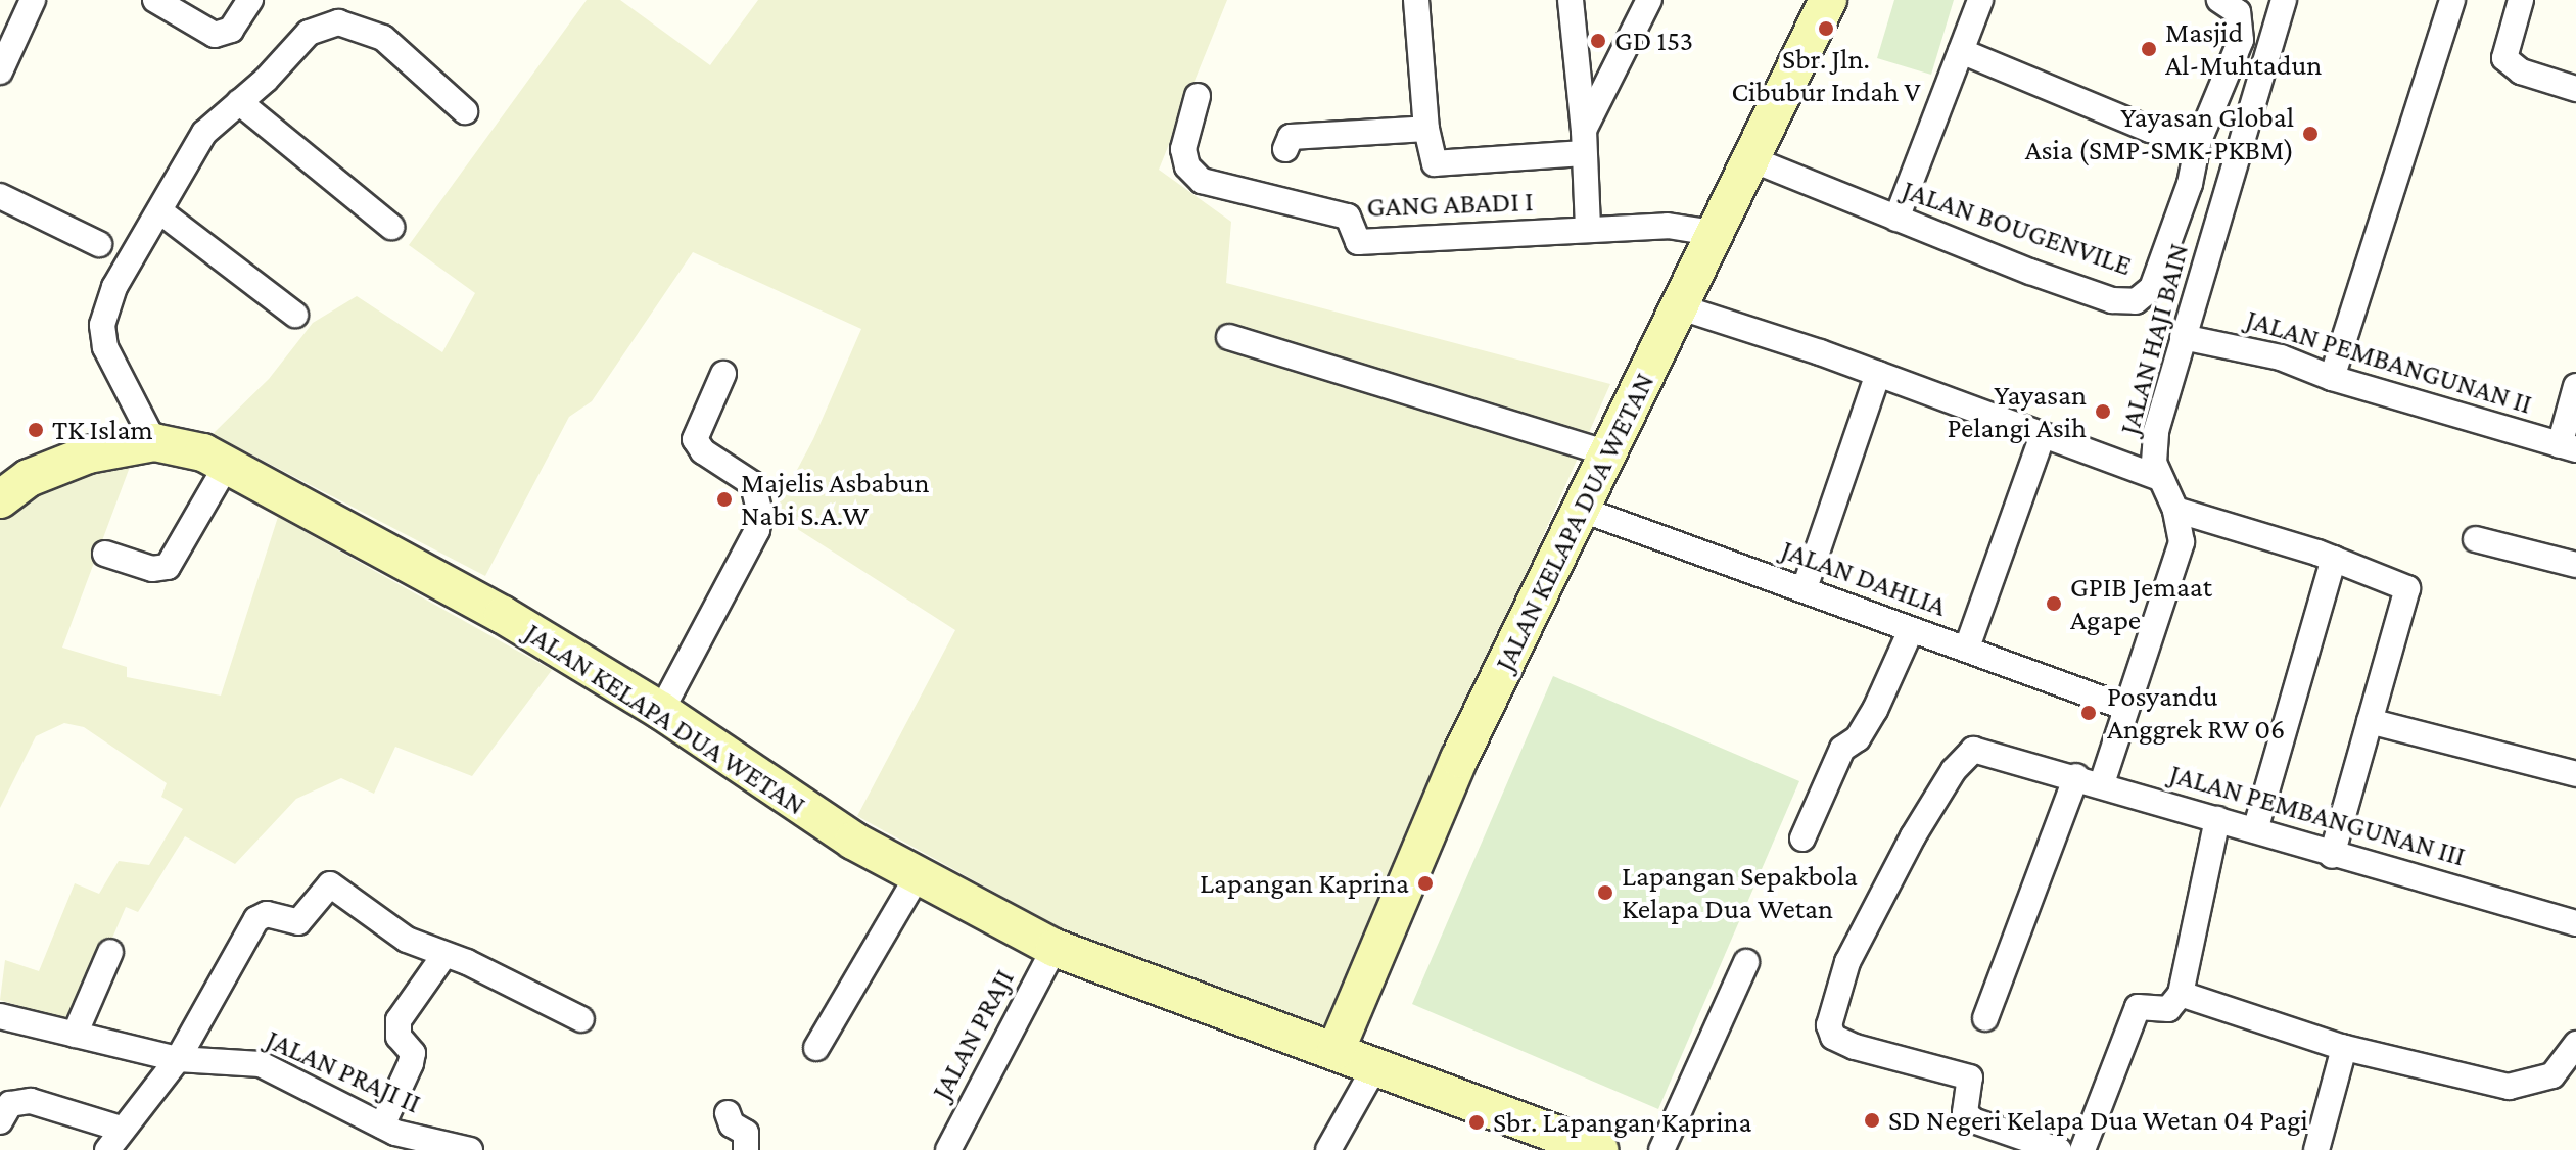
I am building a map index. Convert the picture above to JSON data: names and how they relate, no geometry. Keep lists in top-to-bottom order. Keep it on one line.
{"streets":{"street":["GANG ABADI I","JALAN BOUGENVILE","JALAN HAJI BAIN","JALAN PEMBANGUNAN II","JALAN KELAPA DUA WETAN","JALAN DAHLIA","JALAN PEMBANGUNAN III","JALAN PRAJI","JALAN PRAJI II"]},"crossings":[["GANG ABADI I","JALAN KELAPA DUA WETAN"],["JALAN BOUGENVILE","JALAN KELAPA DUA WETAN"],["JALAN HAJI BAIN","JALAN PEMBANGUNAN II"],["JALAN HAJI BAIN","JALAN DAHLIA"],["JALAN HAJI BAIN","JALAN PEMBANGUNAN III"],["JALAN KELAPA DUA WETAN","JALAN DAHLIA"],["JALAN KELAPA DUA WETAN","JALAN PRAJI"]],"places":["Sbr. Jln. Cibubur Indah V","GD 153","Masjid Al-Muhtadun","Yayasan Global Asia (SMP-SMK-PKBM)","Yayasan Pelangi Asih","TK Islam","Majelis Asbabun Nabi S.A.W","GPIB Jemaat Agape","Posyandu Anggrek RW 06","Lapangan Kaprina","Lapangan Sepakbola Kelapa Dua Wetan","SD Negeri Kelapa Dua Wetan 04 Pagi","Sbr. Lapangan Kaprina"]}
